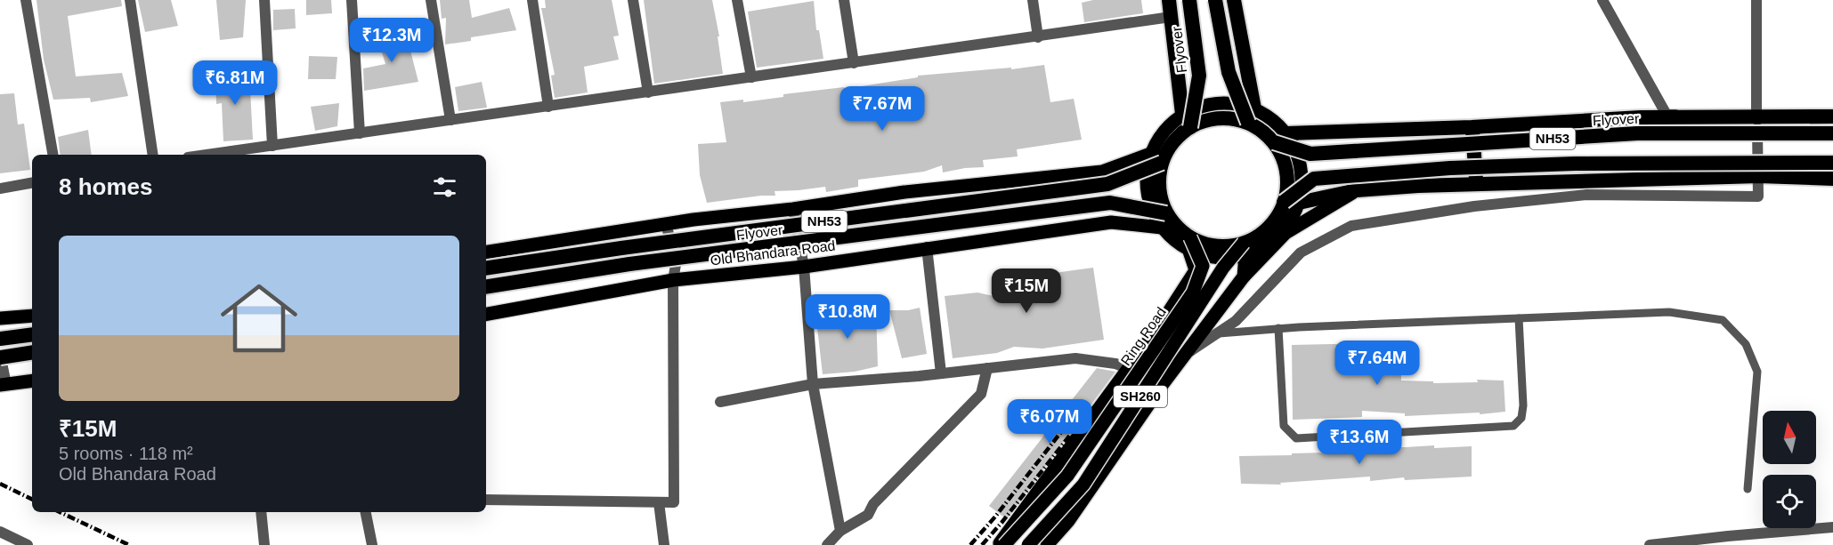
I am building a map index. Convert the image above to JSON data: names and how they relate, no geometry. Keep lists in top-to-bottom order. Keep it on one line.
{"streets":{"highway":["Flyover","NH53"],"main road":["Old Bhandara Road","Ring Road","SH260"]},"crossings":[["Flyover","NH53"],["Flyover","Ring Road"],["NH53","Old Bhandara Road"],["NH53","Ring Road"]],"north":"top","page":{"price":["₹12.3M","₹6.81M","₹7.67M","₹15M","₹10.8M","₹7.64M","₹6.07M","₹13.6M"],"heading":"8 homes","list":[{"name":"₹15M","note":"5 rooms · 118 m² · Old Bhandara Road"}]}}
